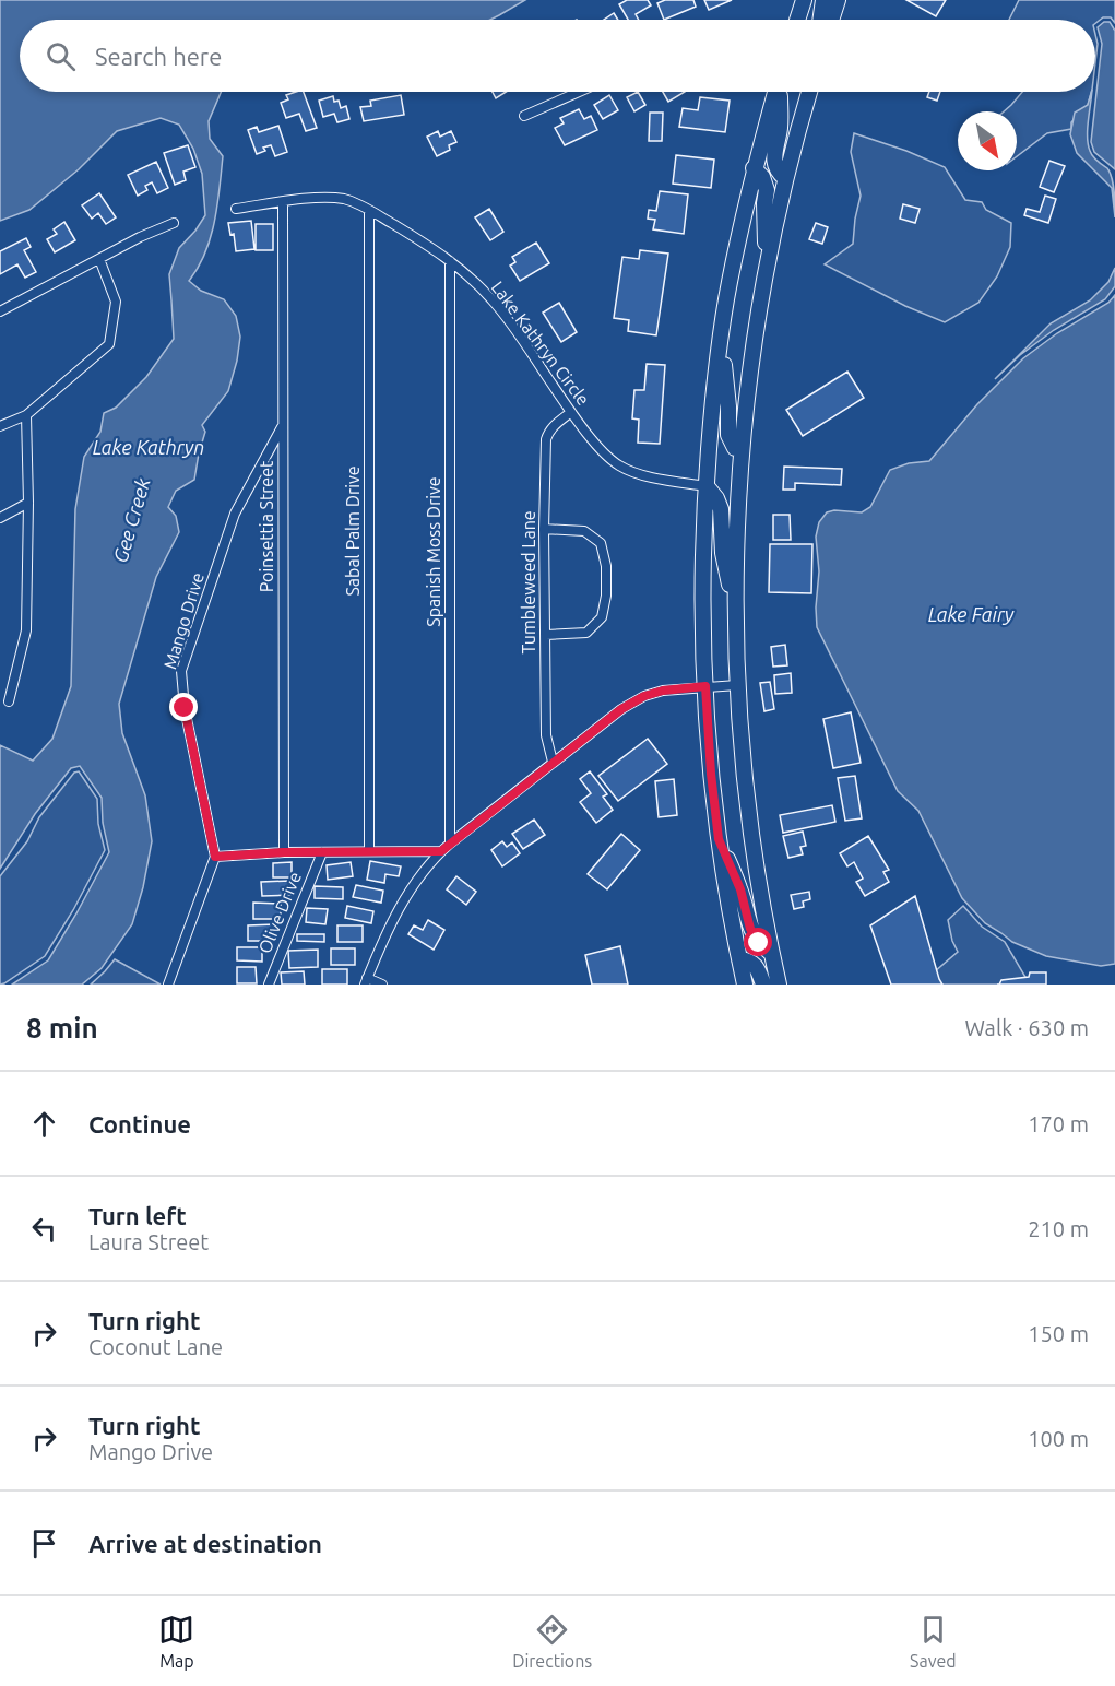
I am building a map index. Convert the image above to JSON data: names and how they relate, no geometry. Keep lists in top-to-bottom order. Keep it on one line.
{"streets":{"street":["Lake Kathryn Circle","Poinsettia Street","Sabal Palm Drive","Spanish Moss Drive","Tumbleweed Lane","Mango Drive","Olive Drive"]},"crossings":[["Lake Kathryn Circle","Poinsettia Street"],["Lake Kathryn Circle","Sabal Palm Drive"],["Lake Kathryn Circle","Spanish Moss Drive"],["Lake Kathryn Circle","Tumbleweed Lane"],["Poinsettia Street","Mango Drive"]],"water":["Lake Kathryn","Gee Creek","Lake Fairy"],"north":"bottom right","page":{"search":"Search here","heading":["8 min","Walk · 630 m"],"list":[["Continue","170 m"],["Turn left","Laura Street","210 m"],["Turn right","Coconut Lane","150 m"],["Turn right","Mango Drive","100 m"],"Arrive at destination"],"nav":["Map","Directions","Saved"]}}
